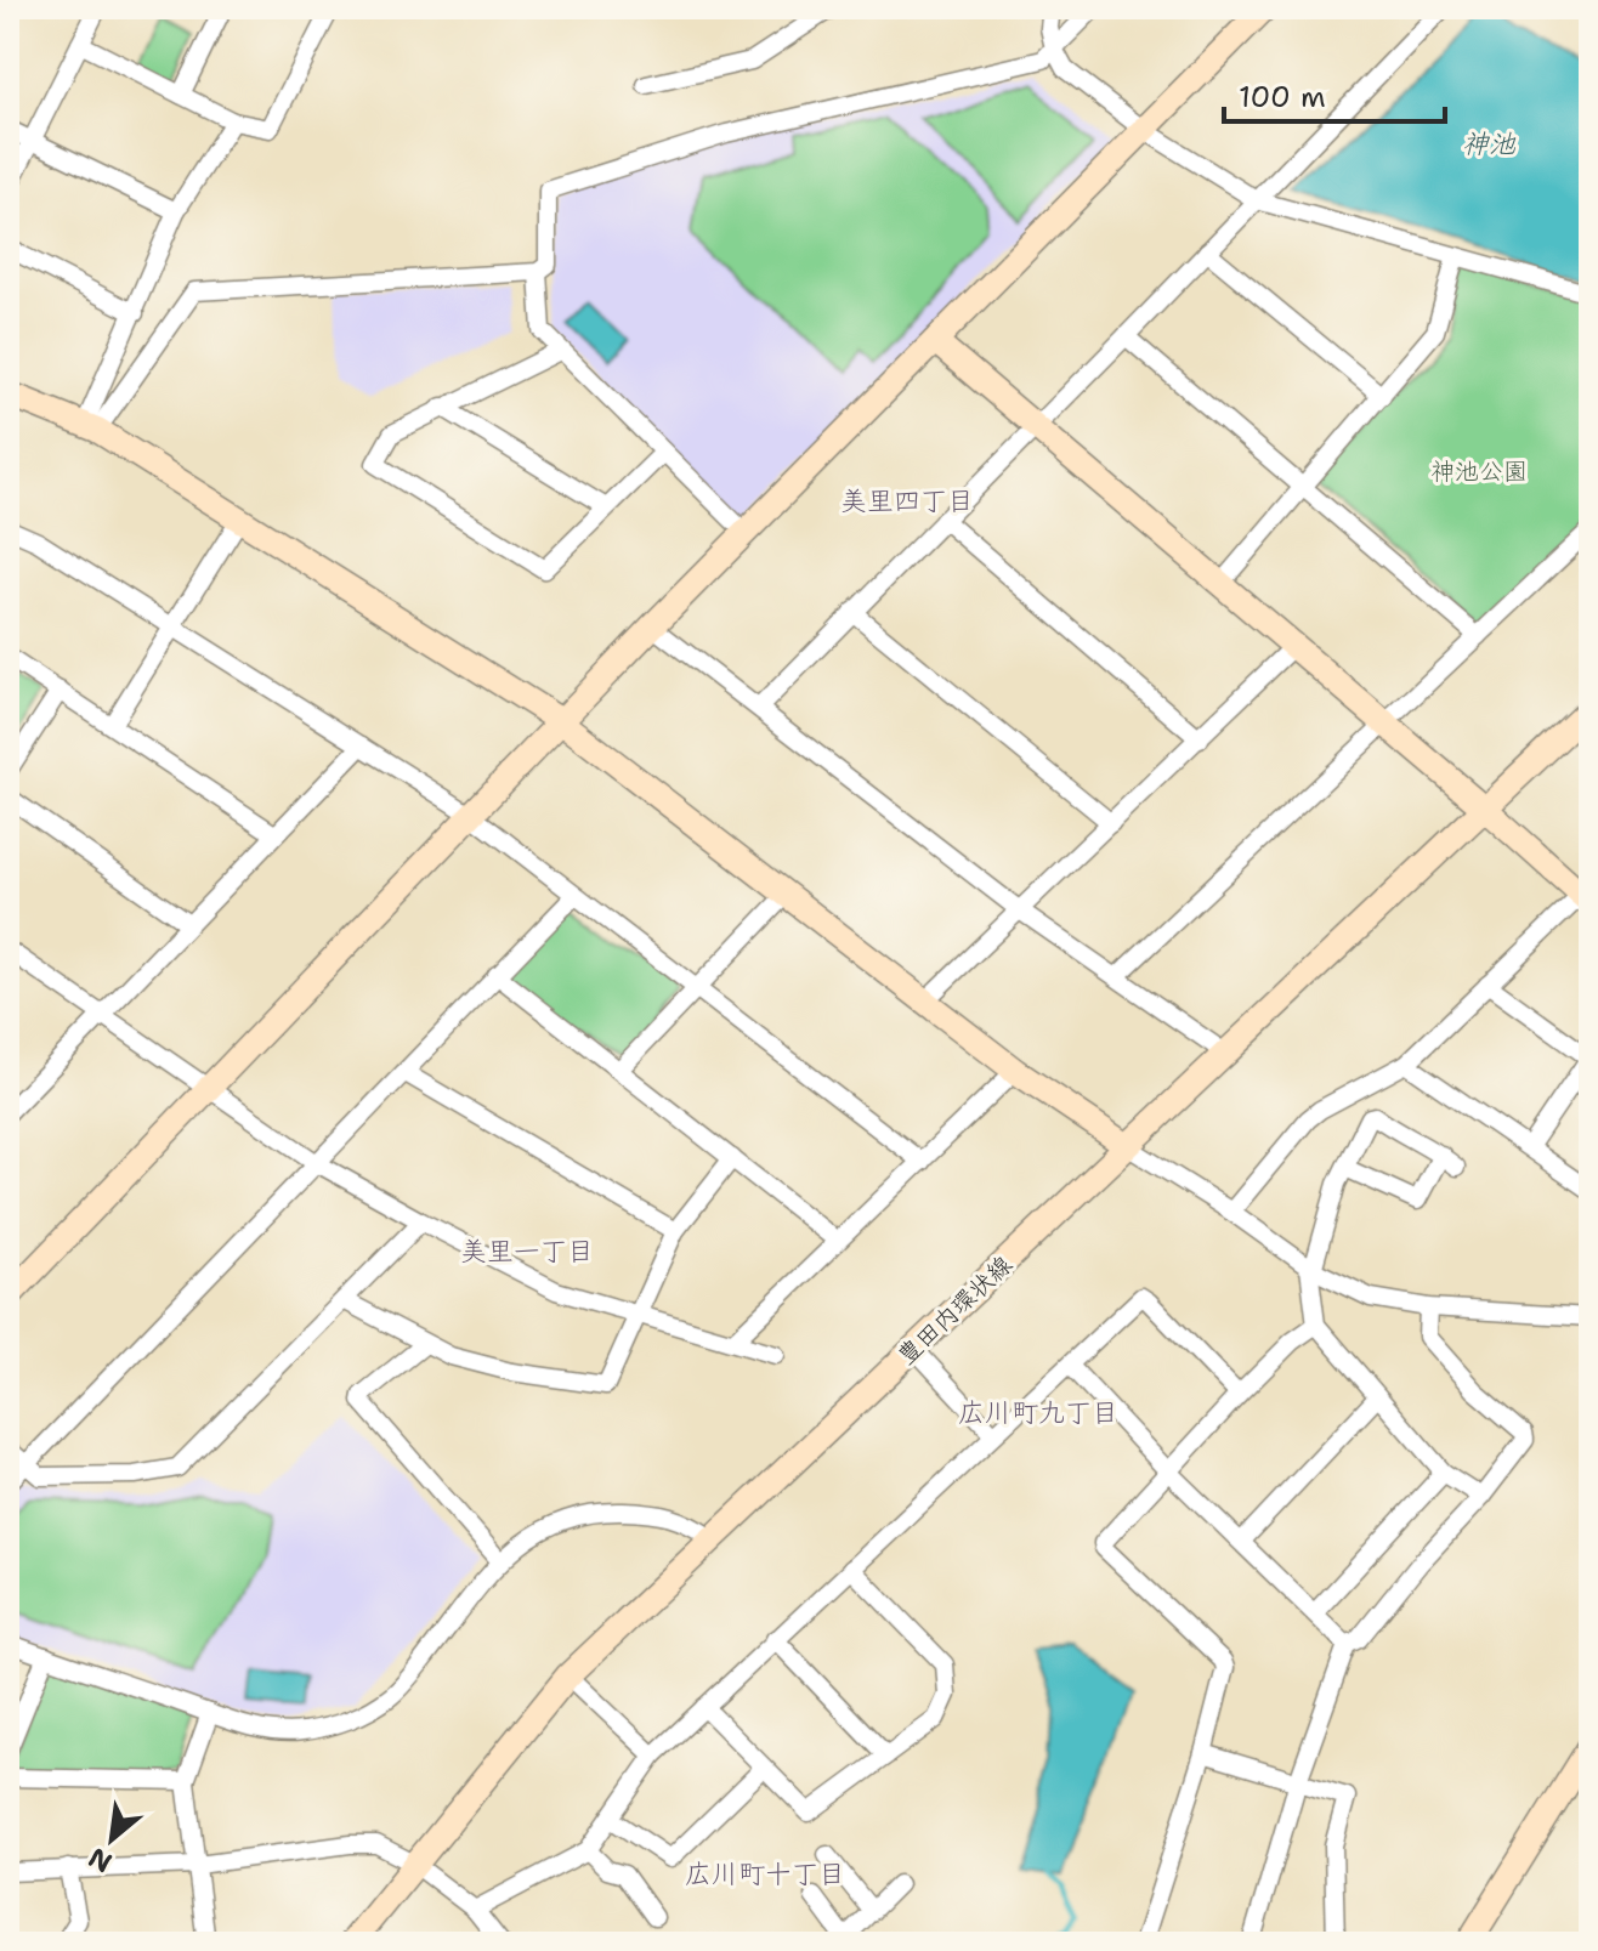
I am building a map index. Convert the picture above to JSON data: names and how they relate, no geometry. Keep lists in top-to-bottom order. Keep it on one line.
{"streets":{"street":["豊田内環状線"]},"districts":["美里四丁目","美里一丁目","広川町九丁目","広川町十丁目"],"water":["神池"],"parks":["神池公園"],"scale_bar":"100 m","north":"bottom left"}
